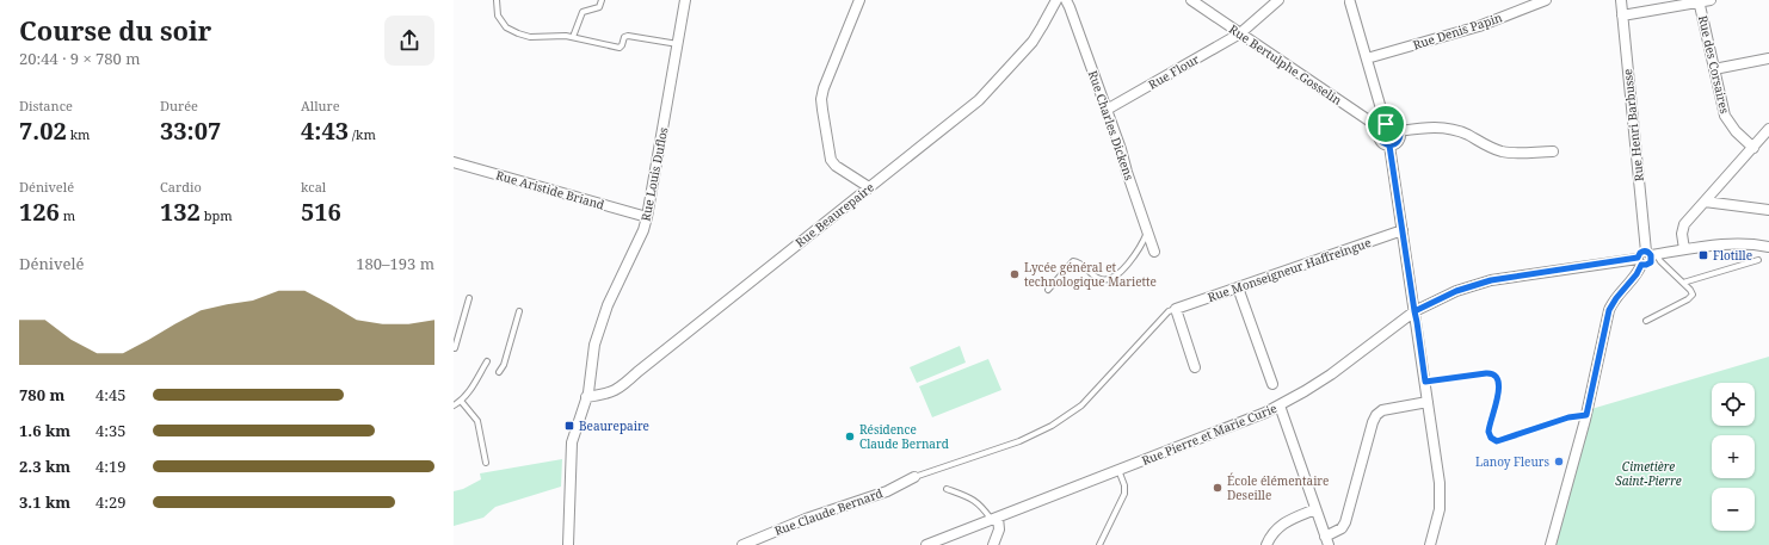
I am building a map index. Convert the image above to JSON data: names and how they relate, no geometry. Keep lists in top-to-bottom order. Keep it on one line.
{"streets":{"street":["Rue Denis Papin","Rue Bertulphe Gosselin","Rue des Corsaires","Rue Flour","Rue Charles Dickens","Rue Henri Barbusse","Rue Louis Duflos","Rue Aristide Briand","Rue Beaurepaire","Rue Monseigneur Haffreingue","Rue Pierre et Marie Curie","Rue Claude Bernard"]},"crossings":[["Rue Bertulphe Gosselin","Rue Flour"],["Rue Flour","Rue Charles Dickens"],["Rue Louis Duflos","Rue Aristide Briand"],["Rue Louis Duflos","Rue Beaurepaire"]],"parks":["Cimetière Saint-Pierre"],"places":{"transit":["Flotille","Beaurepaire"],"other":["Lycée général et technologique Mariette","Résidence Claude Bernard","Lanoy Fleurs","École élémentaire Deseille"]},"page":{"heading":["Course du soir","20:44 · 9 × 780 m"],"stats":[["Distance","7.02 km"],["Durée","33:07"],["Allure","4:43 /km"],["Dénivelé","126 m"],["Cardio","132 bpm"],["kcal","516"]],"chart":["Dénivelé","180–193 m"],"list":[{"name":"780 m","note":"4:45"},{"name":"1.6 km","note":"4:35"},{"name":"2.3 km","note":"4:19"},{"name":"3.1 km","note":"4:29"}],"map_buttons":["+","−"]}}
